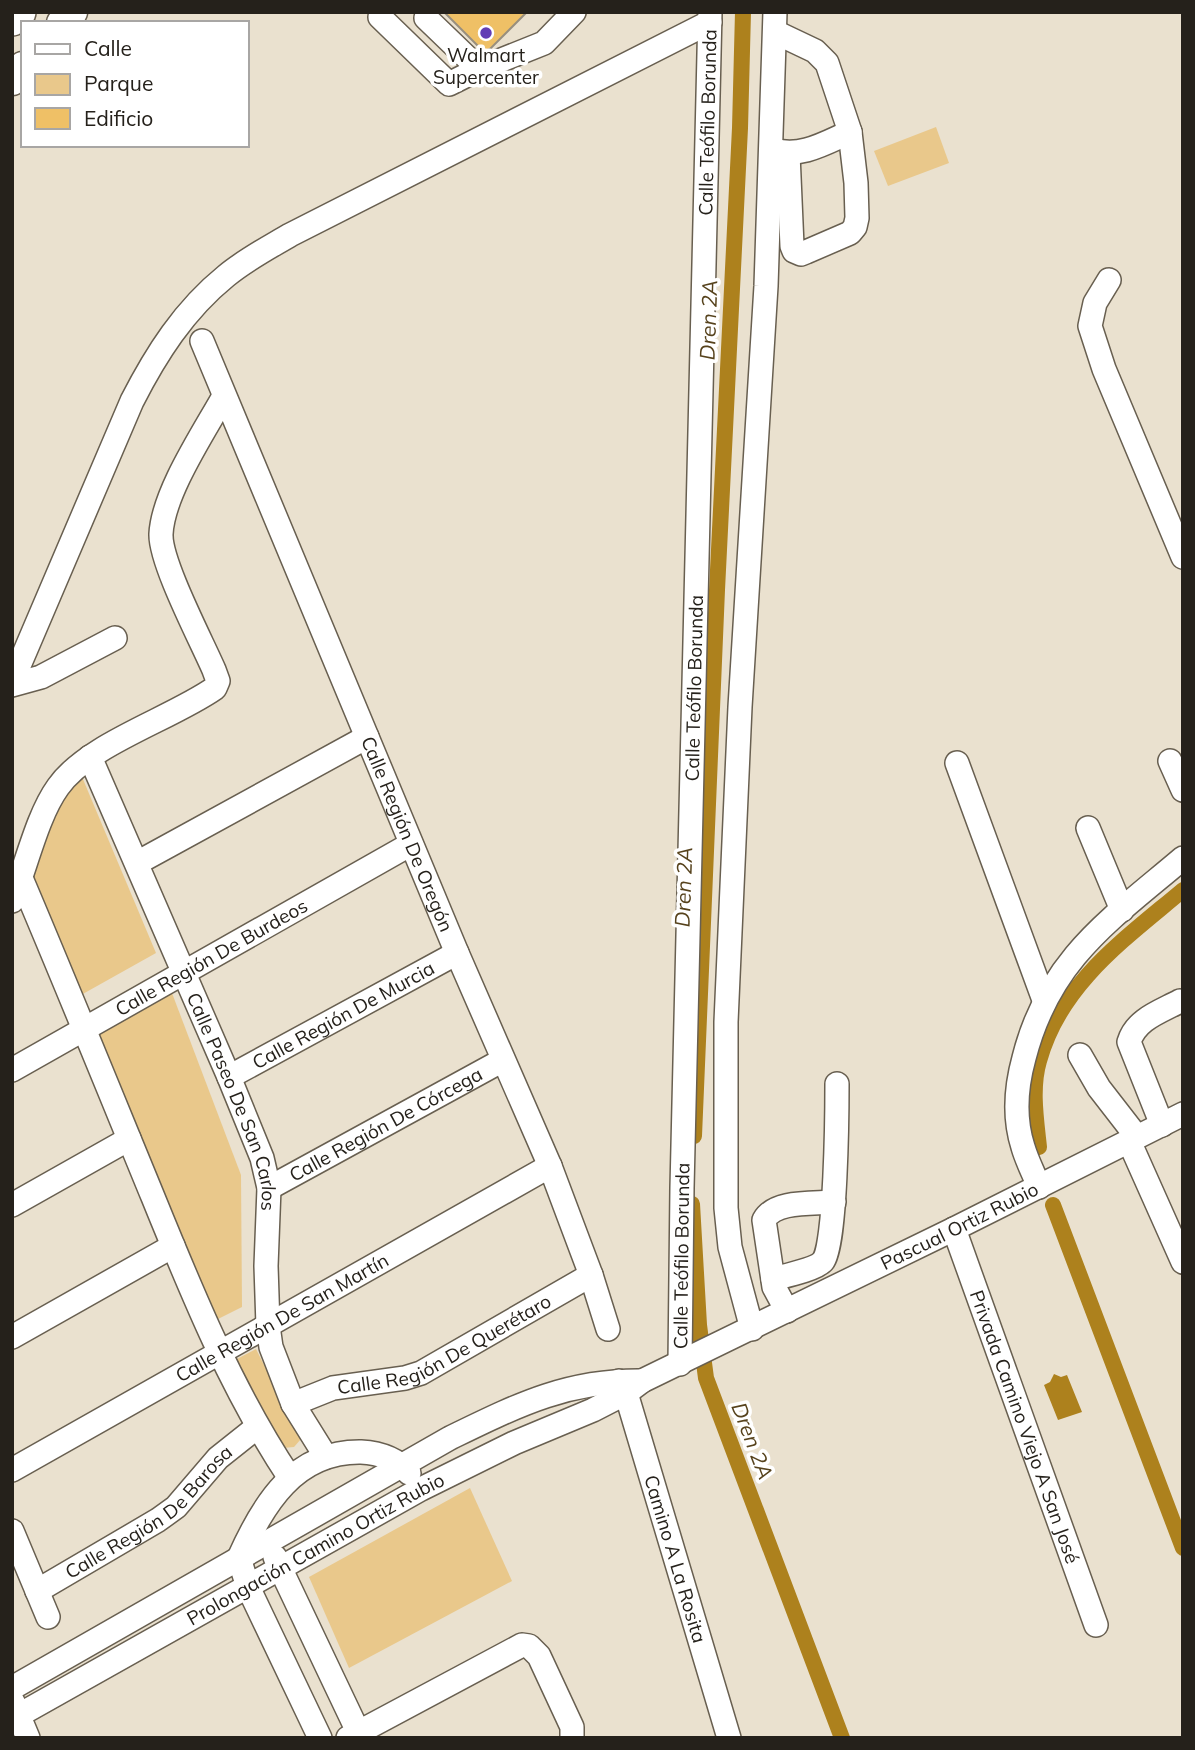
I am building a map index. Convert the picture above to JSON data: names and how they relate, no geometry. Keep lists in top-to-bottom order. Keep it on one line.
{"streets":{"street":["Calle Teófilo Borunda","Calle Región De Oregón","Calle Región De Burdeos","Calle Región De Murcia","Calle Paseo De San Carlos","Calle Región De Córcega","Pascual Ortiz Rubio","Calle Región De San Martín","Calle Región De Querétaro","Privada Camino Viejo A San José","Calle Región De Barosa","Prolongación Camino Ortiz Rubio","Camino A La Rosita"]},"crossings":[["Calle Teófilo Borunda","Pascual Ortiz Rubio"],["Calle Región De Oregón","Calle Región De Burdeos"],["Calle Región De Oregón","Calle Región De Murcia"],["Calle Región De Oregón","Calle Región De Córcega"],["Calle Región De Oregón","Calle Región De San Martín"],["Calle Región De Oregón","Calle Región De Querétaro"],["Calle Región De Burdeos","Calle Paseo De San Carlos"],["Calle Región De Murcia","Calle Paseo De San Carlos"],["Calle Paseo De San Carlos","Calle Región De Córcega"],["Calle Paseo De San Carlos","Calle Región De San Martín"],["Calle Paseo De San Carlos","Calle Región De Querétaro"],["Pascual Ortiz Rubio","Privada Camino Viejo A San José"],["Pascual Ortiz Rubio","Prolongación Camino Ortiz Rubio"],["Pascual Ortiz Rubio","Camino A La Rosita"],["Prolongación Camino Ortiz Rubio","Camino A La Rosita"]],"water":["Dren 2A"],"places":["Walmart Supercenter"],"legend":["Calle","Parque","Edificio"]}
